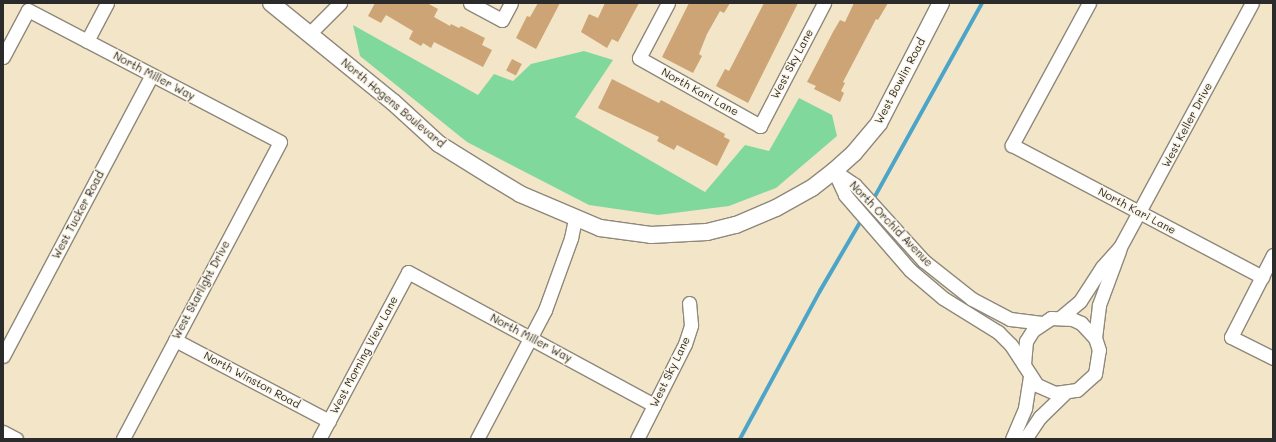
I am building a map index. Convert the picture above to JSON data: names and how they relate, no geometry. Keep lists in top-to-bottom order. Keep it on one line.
{"streets":{"street":["West Sky Lane","North Miller Way","West Bowlin Road","North Kari Lane","North Hogens Boulevard","West Keller Drive","West Tucker Road","North Orchid Avenue","West Starlight Drive","West Morning View Lane","North Winston Road"]},"crossings":[["West Sky Lane","North Miller Way"],["West Sky Lane","North Kari Lane"],["North Miller Way","West Tucker Road"],["North Miller Way","West Starlight Drive"],["North Miller Way","West Morning View Lane"],["West Bowlin Road","North Hogens Boulevard"],["West Bowlin Road","North Orchid Avenue"],["North Kari Lane","West Keller Drive"],["North Hogens Boulevard","North Orchid Avenue"],["West Keller Drive","North Orchid Avenue"],["West Starlight Drive","North Winston Road"],["West Morning View Lane","North Winston Road"]]}
